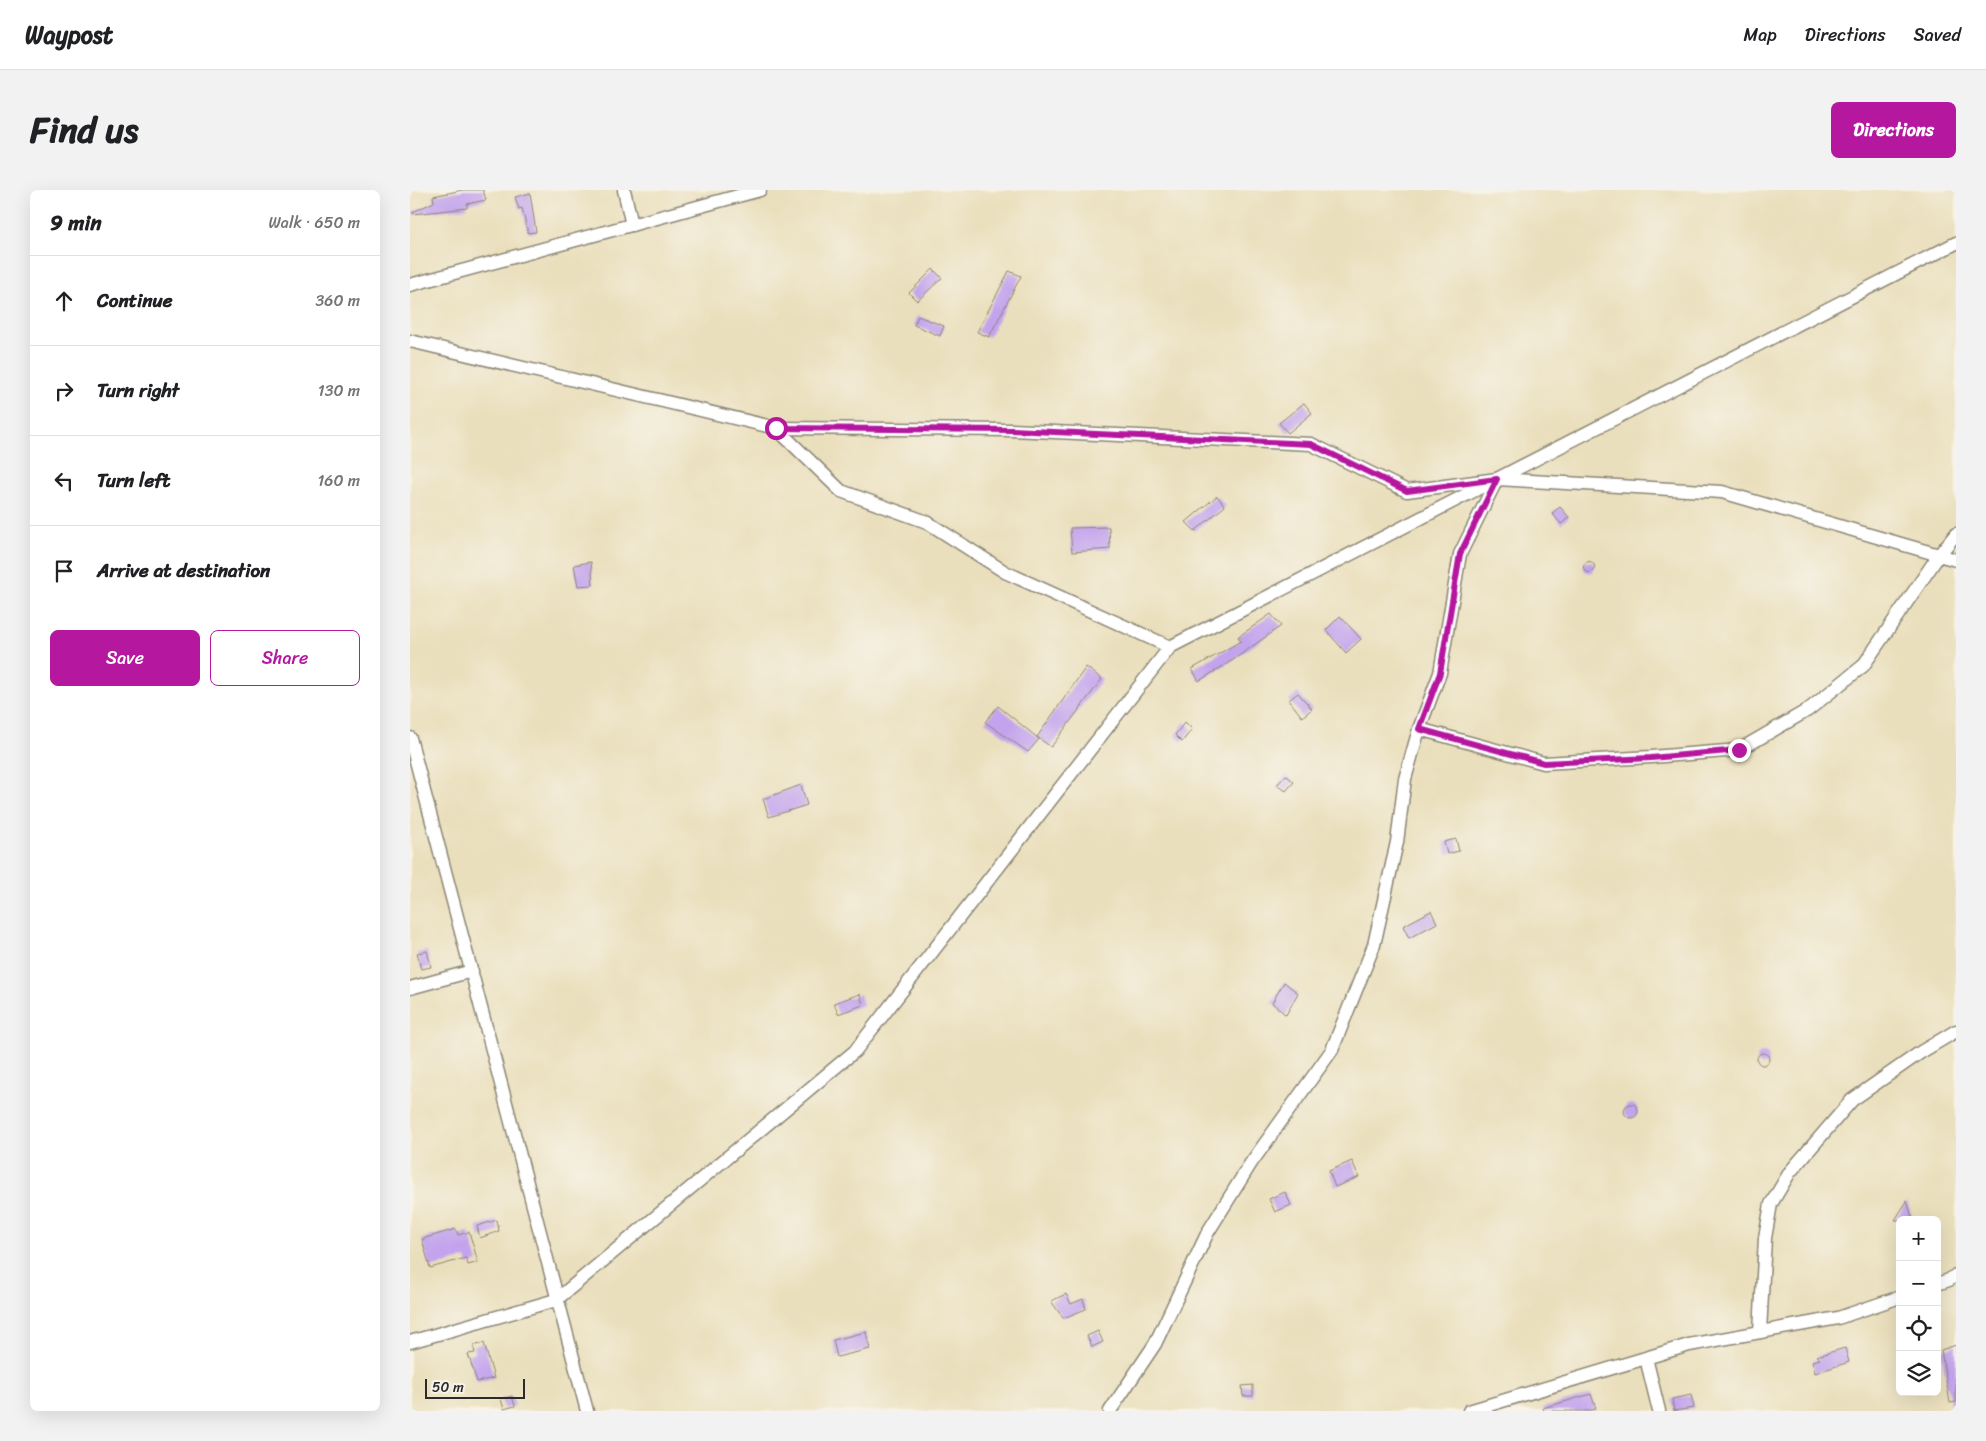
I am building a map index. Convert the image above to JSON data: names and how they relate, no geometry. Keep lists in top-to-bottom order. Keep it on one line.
{"scale_bar":"50 m","page":{"header":"Waypost","nav":["Map","Directions","Saved"],"title":"Find us","buttons":["Directions",["Save","Share"]],"heading":["9 min","Walk · 650 m"],"list":[["Continue","360 m"],["Turn right","130 m"],["Turn left","160 m"],"Arrive at destination"],"map_buttons":["+","−"],"scale":"50 m"}}
